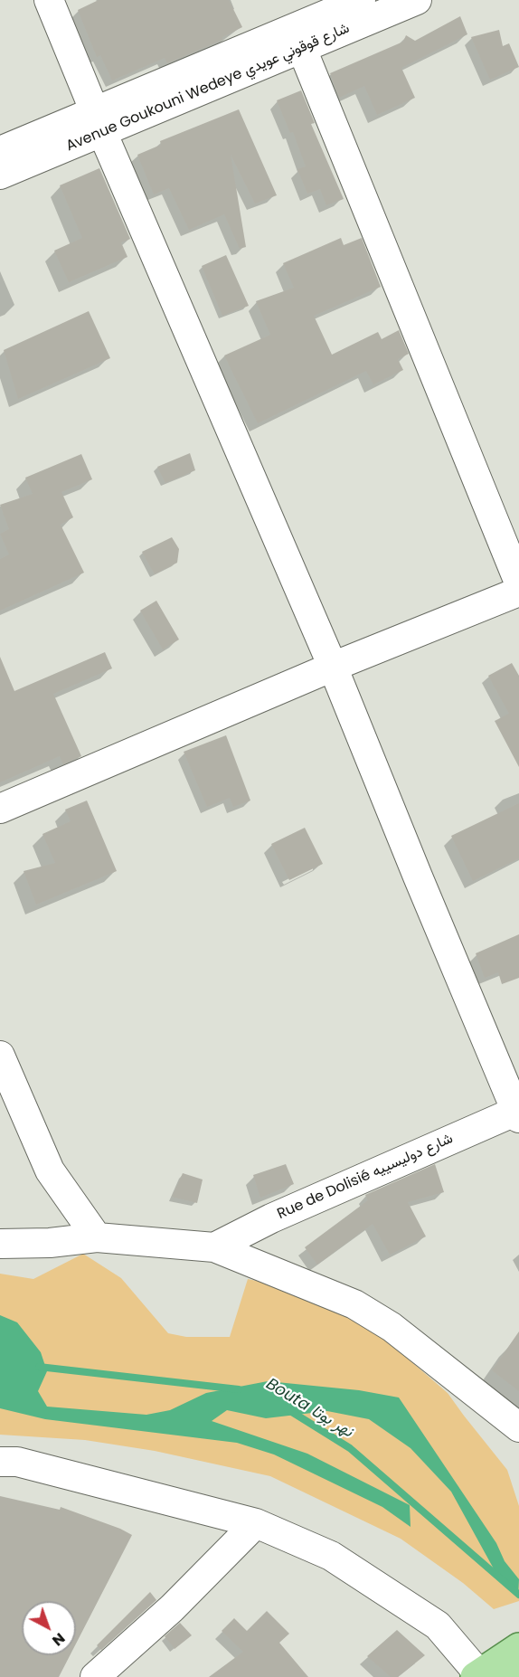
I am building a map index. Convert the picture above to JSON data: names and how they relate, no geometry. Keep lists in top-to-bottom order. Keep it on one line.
{"streets":{"street":["Avenue Goukouni Wedeye شارع قوقوني عويدي","Rue de Dolisié شارع دوليسييه"]},"water":["Bouta نهر بوتا"],"north":"bottom right"}
